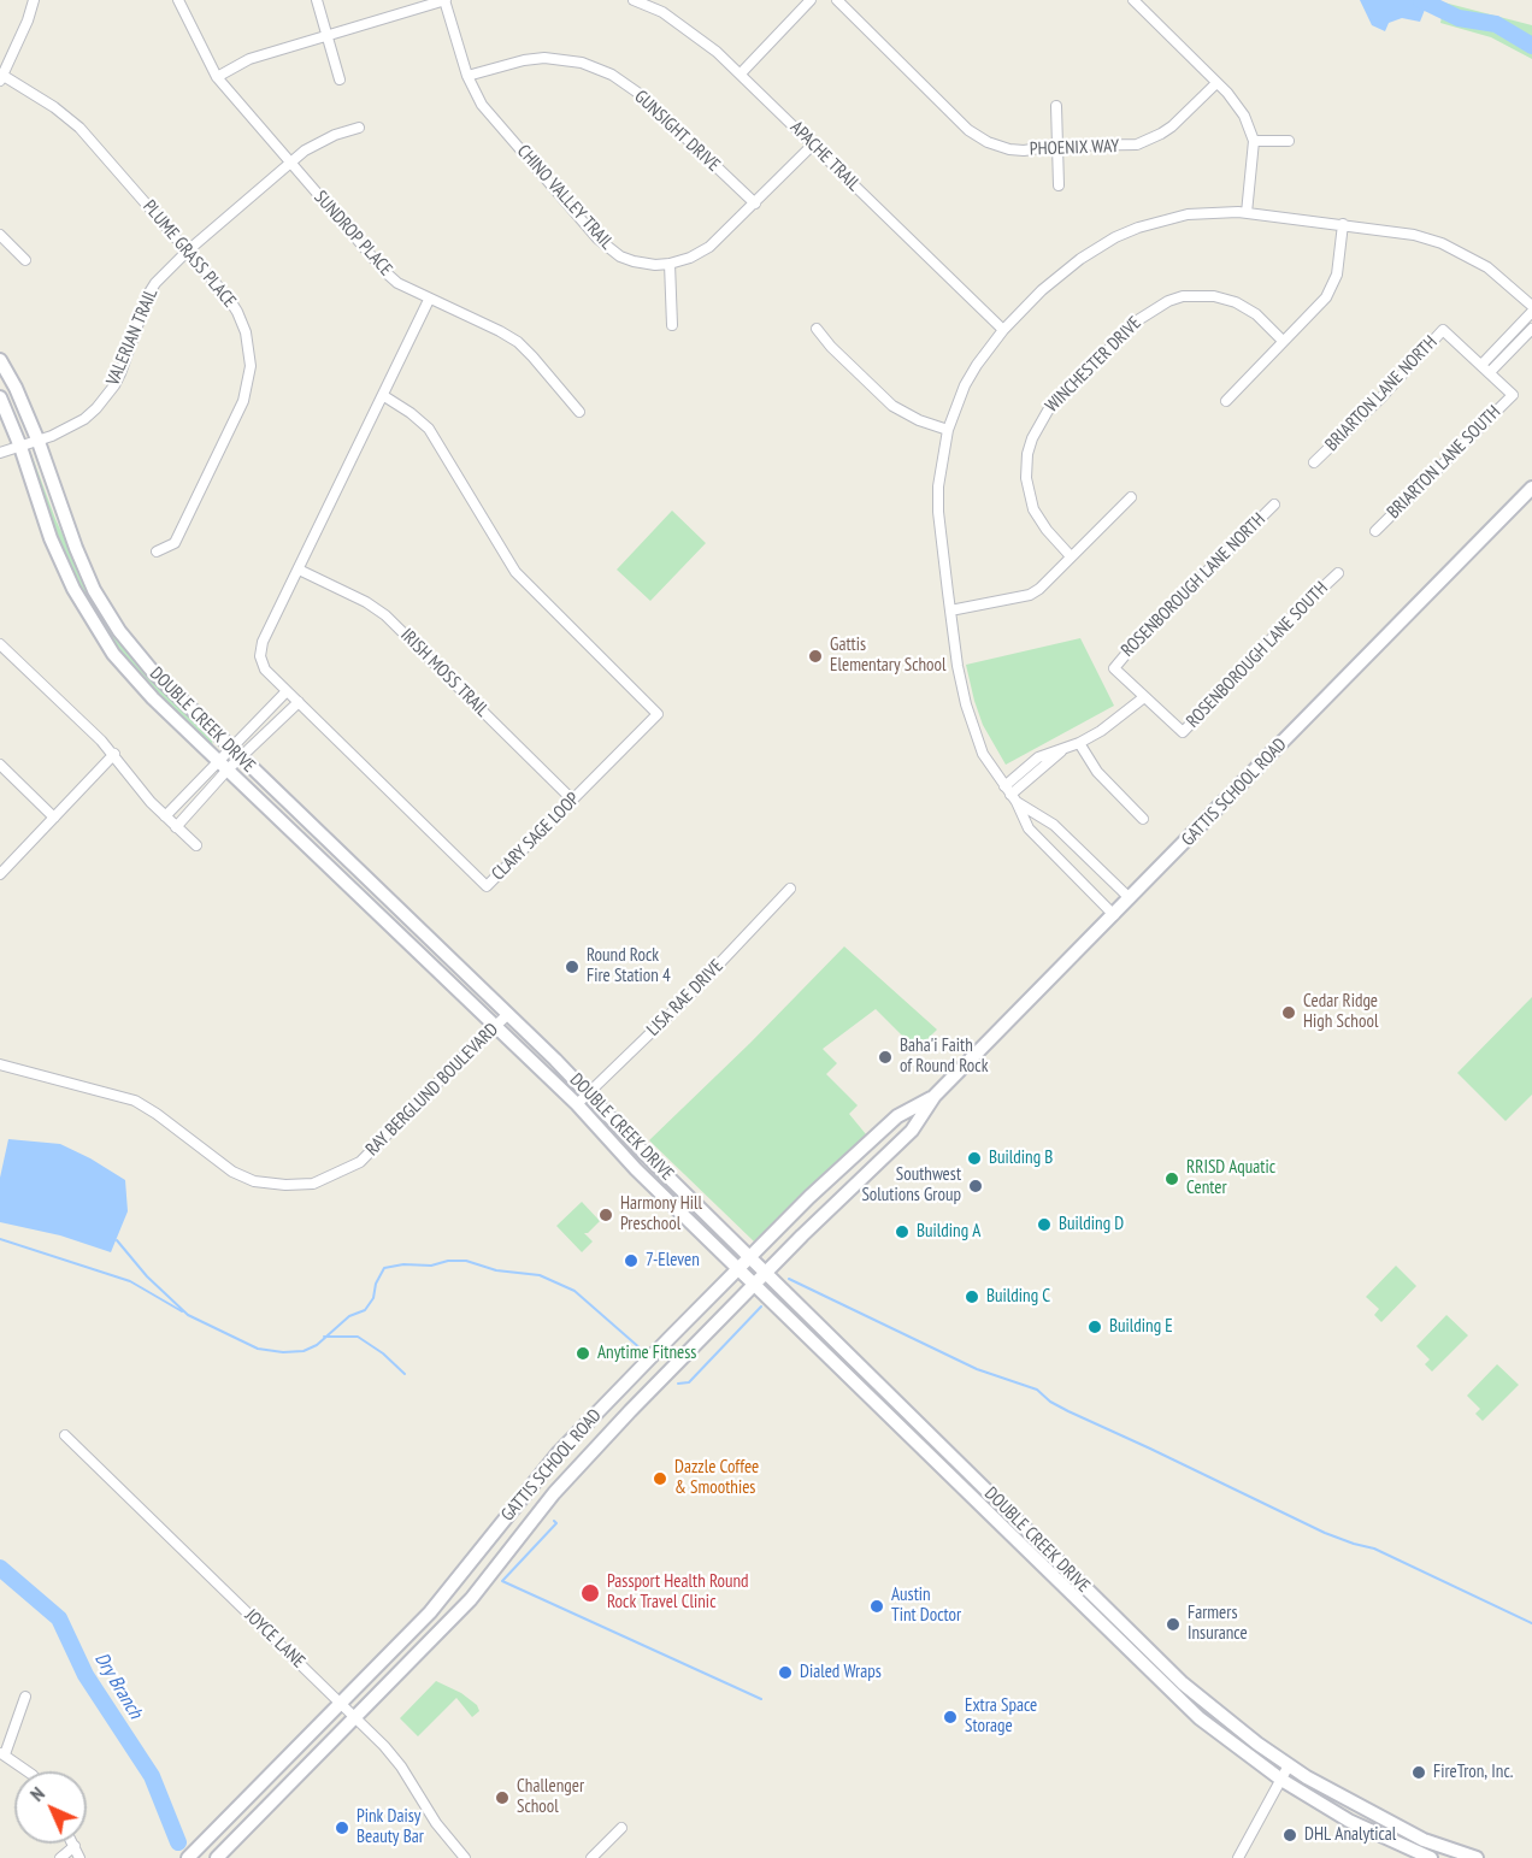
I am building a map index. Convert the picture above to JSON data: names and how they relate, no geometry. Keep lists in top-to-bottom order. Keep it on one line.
{"streets":{"street":["GUNSIGHT DRIVE","PHOENIX WAY","APACHE TRAIL","CHINO VALLEY TRAIL","SUNDROP PLACE","PLUME GRASS PLACE","VALERIAN TRAIL","WINCHESTER DRIVE","BRIARTON LANE NORTH","BRIARTON LANE SOUTH","ROSENBOROUGH LANE NORTH","ROSENBOROUGH LANE SOUTH","IRISH MOSS TRAIL","DOUBLE CREEK DRIVE","GATTIS SCHOOL ROAD","CLARY SAGE LOOP","LISA RAE DRIVE","RAY BERGLUND BOULEVARD","JOYCE LANE"]},"crossings":[["GUNSIGHT DRIVE","CHINO VALLEY TRAIL"],["APACHE TRAIL","CHINO VALLEY TRAIL"],["SUNDROP PLACE","VALERIAN TRAIL"],["SUNDROP PLACE","CLARY SAGE LOOP"],["PLUME GRASS PLACE","VALERIAN TRAIL"],["VALERIAN TRAIL","DOUBLE CREEK DRIVE"],["BRIARTON LANE NORTH","BRIARTON LANE SOUTH"],["ROSENBOROUGH LANE NORTH","ROSENBOROUGH LANE SOUTH"],["IRISH MOSS TRAIL","CLARY SAGE LOOP"],["DOUBLE CREEK DRIVE","GATTIS SCHOOL ROAD"],["DOUBLE CREEK DRIVE","LISA RAE DRIVE"],["DOUBLE CREEK DRIVE","RAY BERGLUND BOULEVARD"],["GATTIS SCHOOL ROAD","JOYCE LANE"]],"water":["Dry Branch"],"places":["Gattis Elementary School","Round Rock Fire Station 4","Cedar Ridge High School","Baha'i Faith of Round Rock","Building B","RRISD Aquatic Center","Southwest Solutions Group","Harmony Hill Preschool","Building D","Building A","7-Eleven","Building C","Building E","Anytime Fitness","Dazzle Coffee & Smoothies","Passport Health Round Rock Travel Clinic","Austin Tint Doctor","Farmers Insurance","Dialed Wraps","Extra Space Storage","FireTron, Inc.","Challenger School","Pink Daisy Beauty Bar","DHL Analytical"],"north":"top left"}
